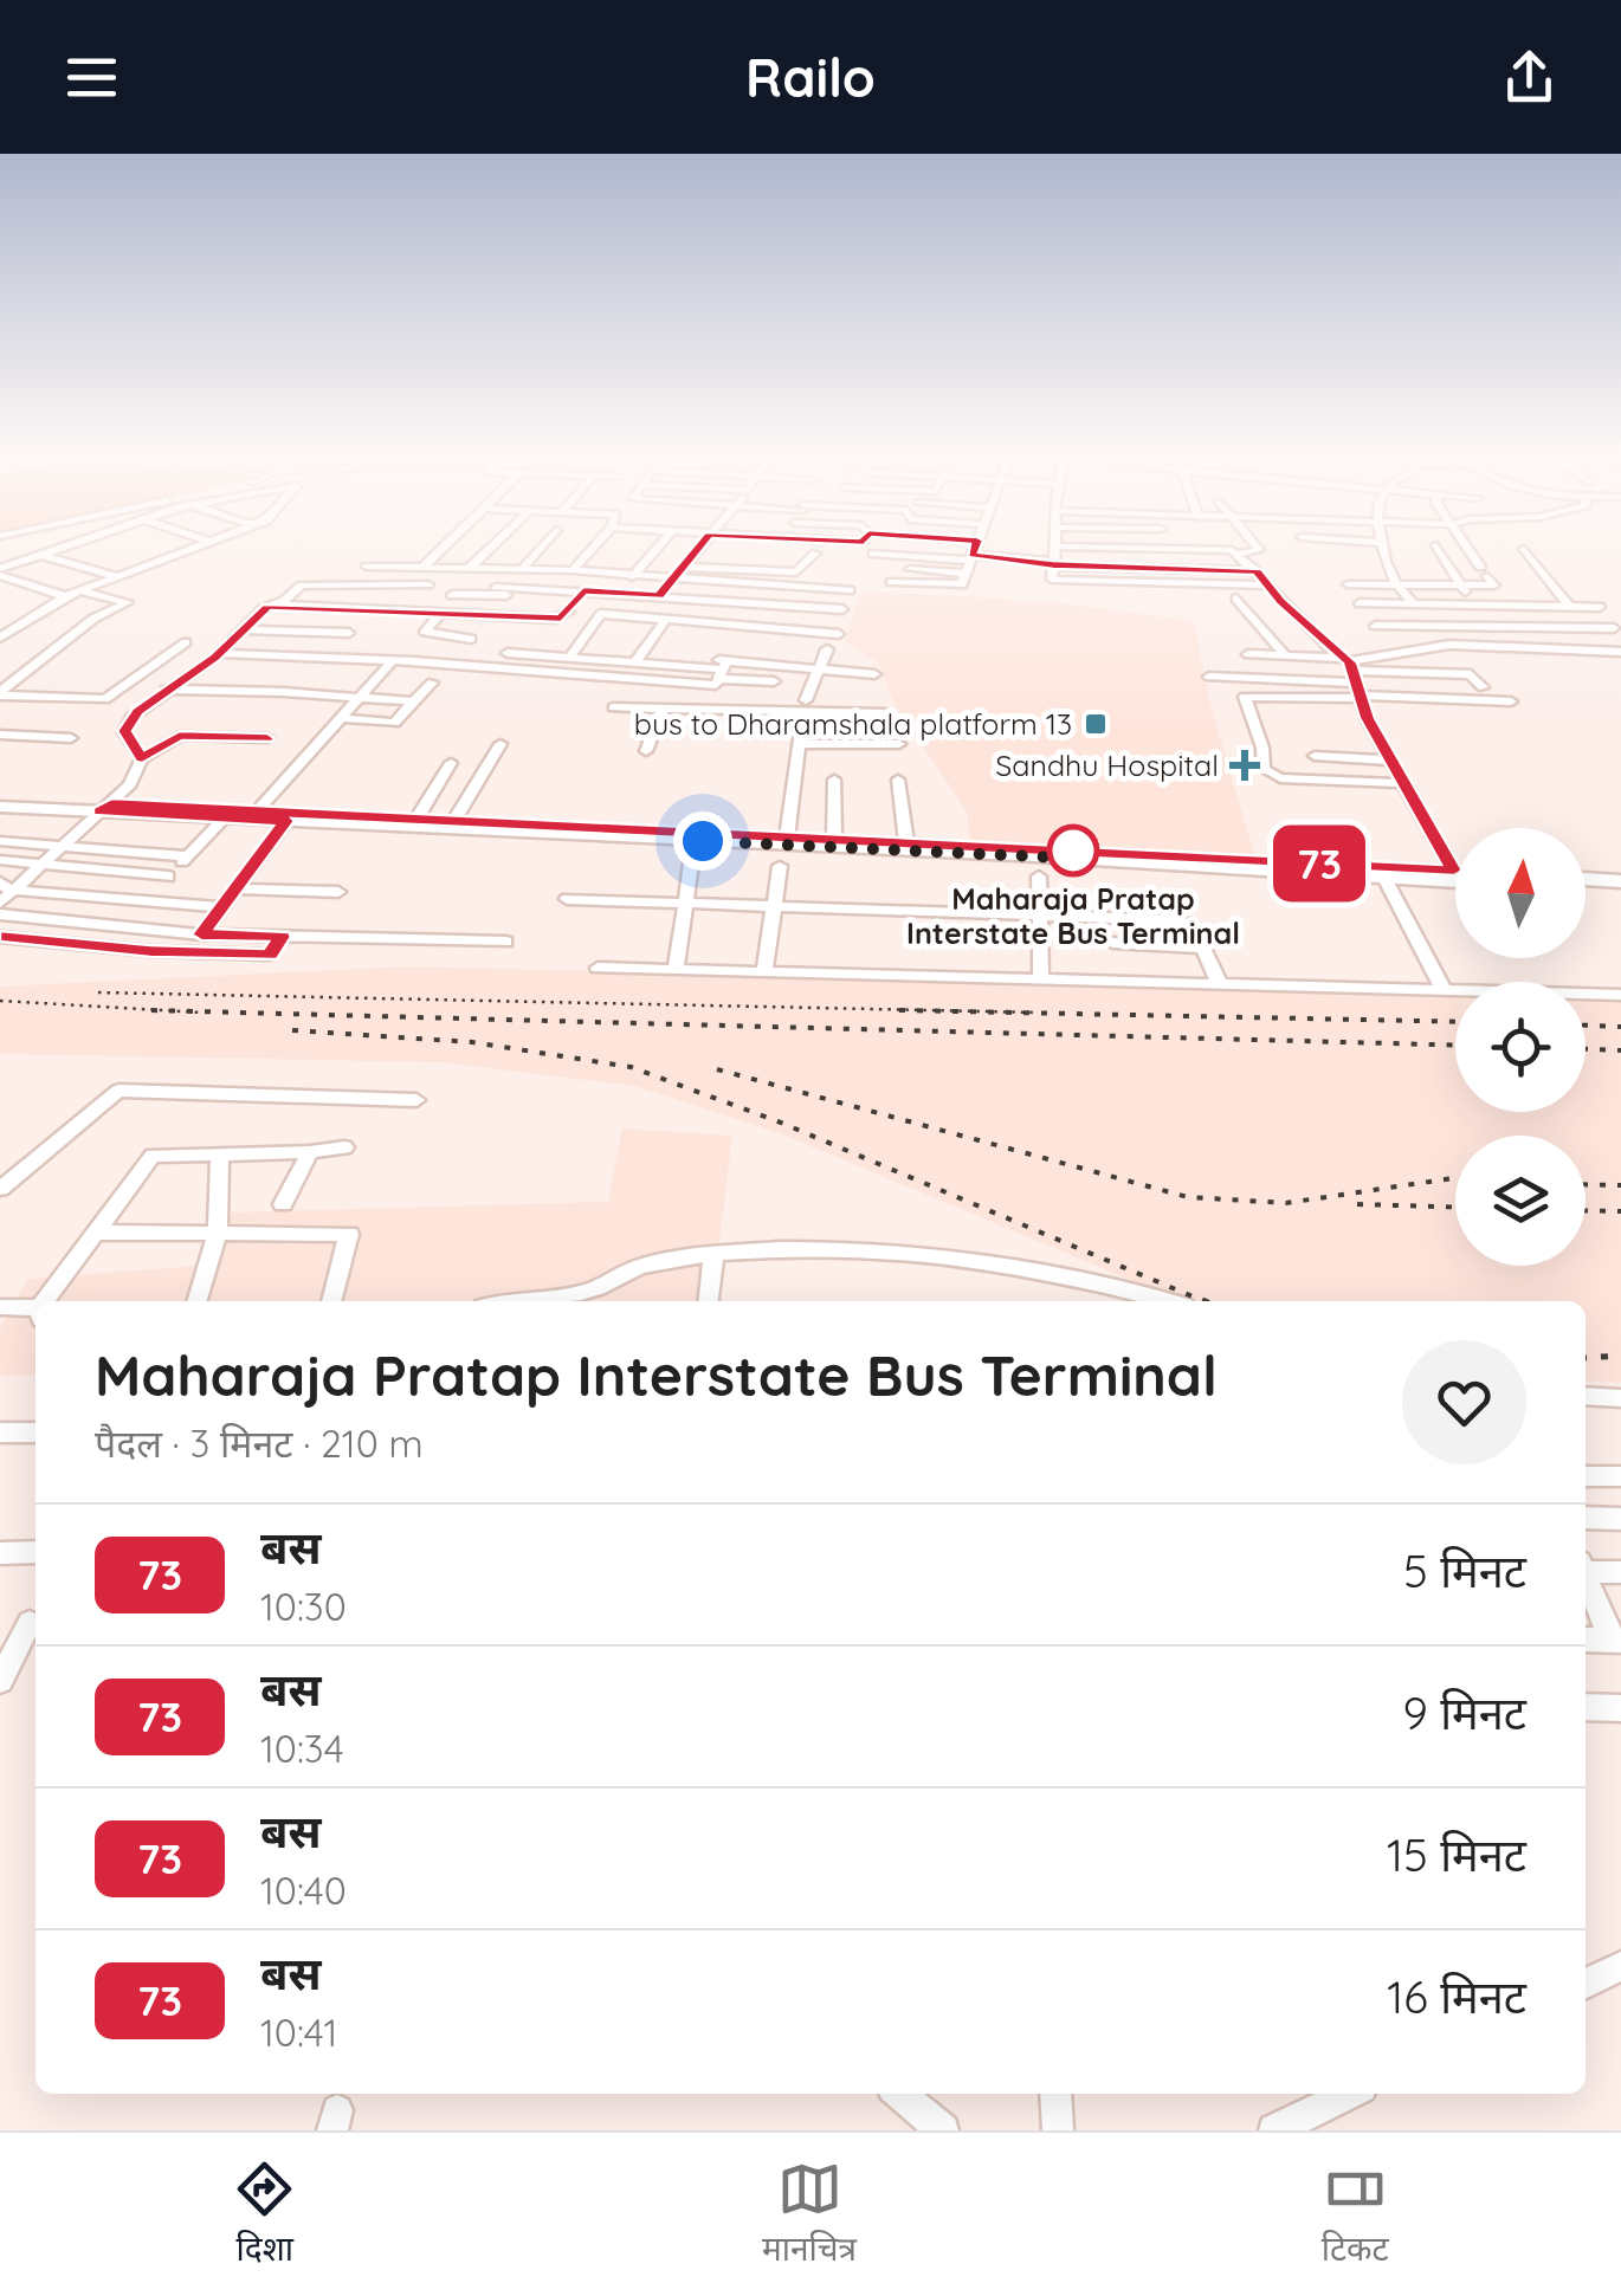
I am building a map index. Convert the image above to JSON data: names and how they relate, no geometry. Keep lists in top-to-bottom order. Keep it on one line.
{"places":{"transit":["bus to Dharamshala platform 13"],"health":["Sandhu Hospital"],"other":["Maharaja Pratap Interstate Bus Terminal"]},"lines":["bus line 73"],"north":"top","page":{"header":"Railo","on_map":"73","heading":["Maharaja Pratap Interstate Bus Terminal","पैदल · 3 मिनट · 210 m"],"list":[{"mark":"73","name":"बस","note":"10:30","value":"5 मिनट"},{"mark":"73","name":"बस","note":"10:34","value":"9 मिनट"},{"mark":"73","name":"बस","note":"10:40","value":"15 मिनट"},{"mark":"73","name":"बस","note":"10:41","value":"16 मिनट"}],"tabs":["दिशा","मानचित्र","टिकट"]}}
